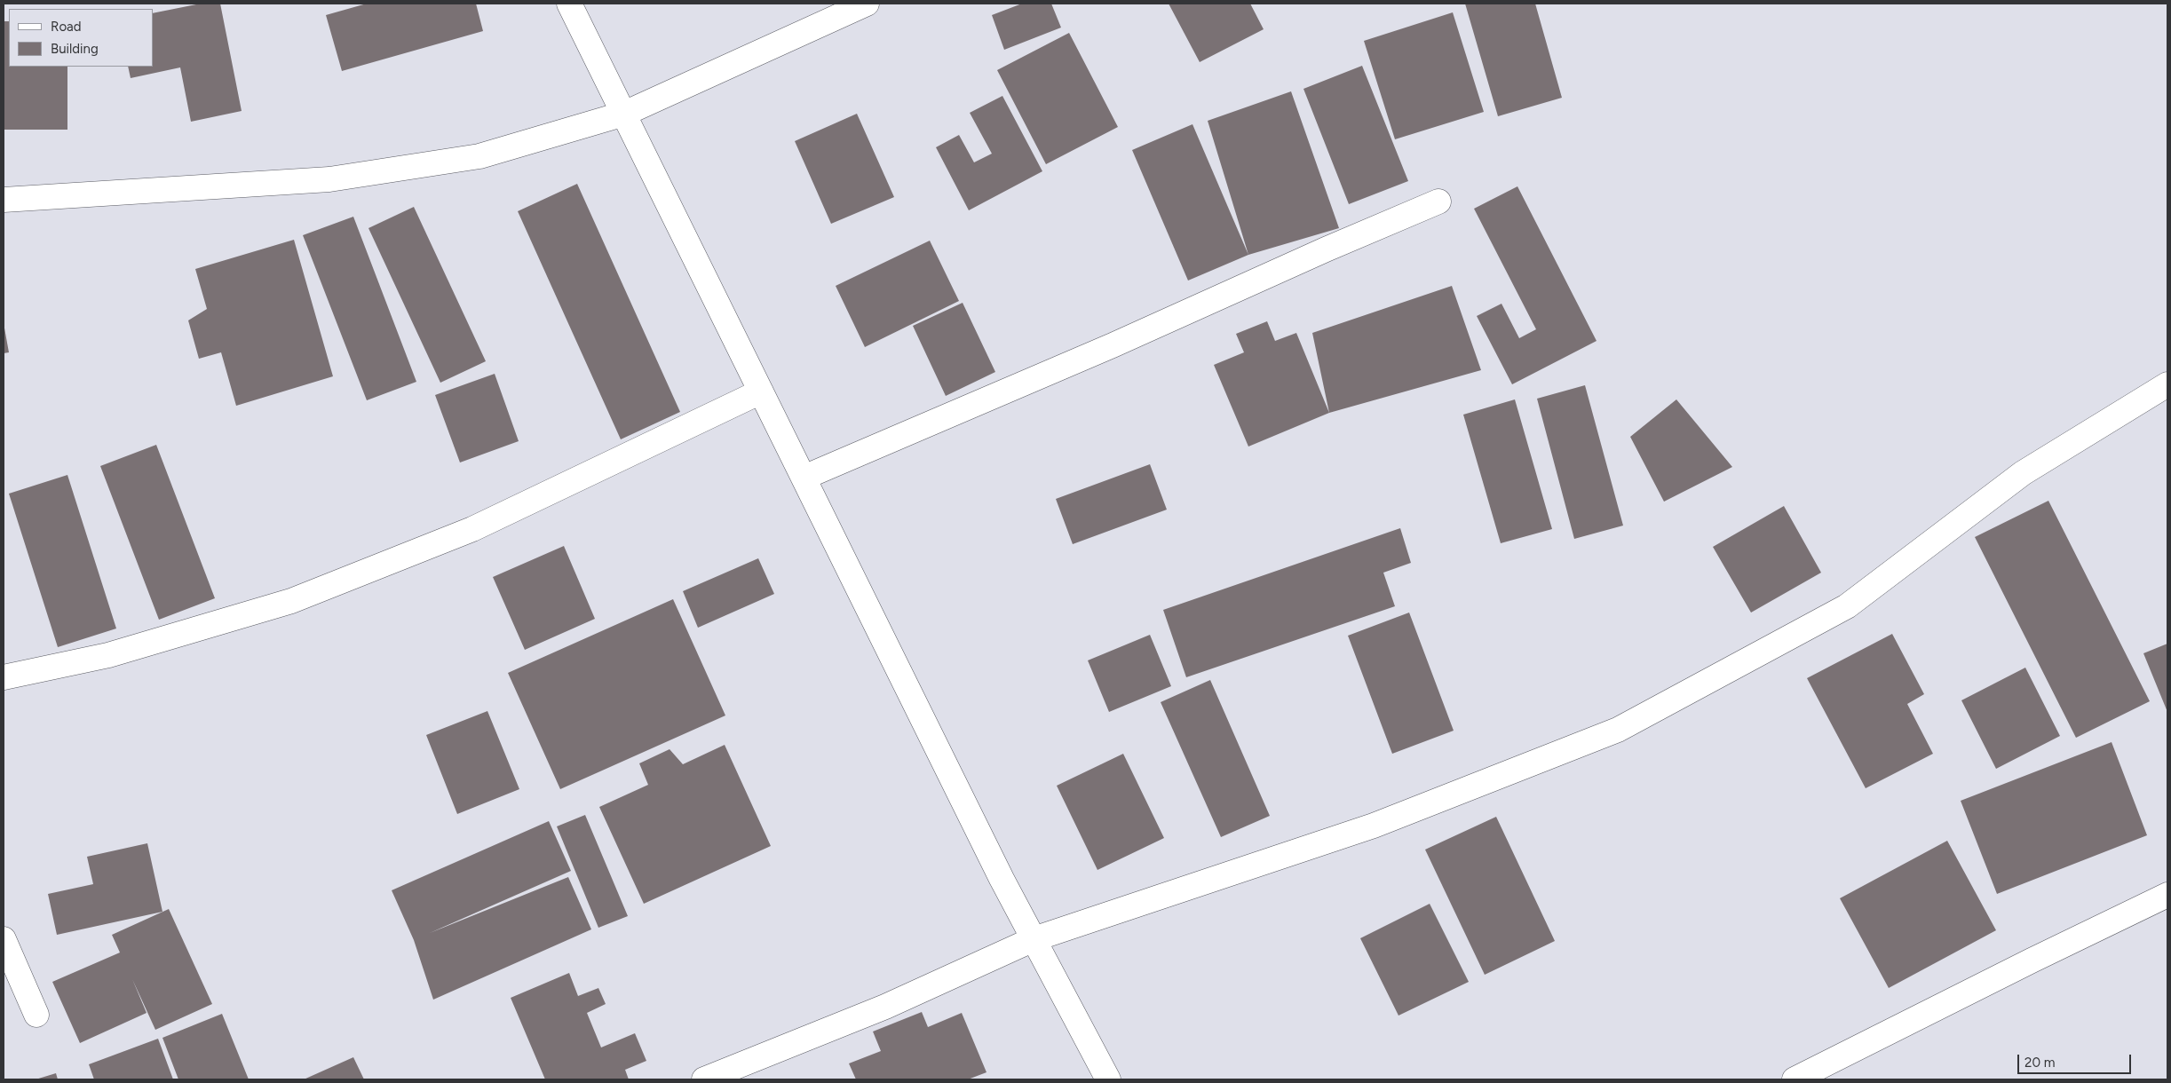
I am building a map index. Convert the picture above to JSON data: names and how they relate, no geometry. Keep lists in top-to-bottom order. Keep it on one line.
{"legend":["Road","Building"],"scale_bar":"20 m"}
